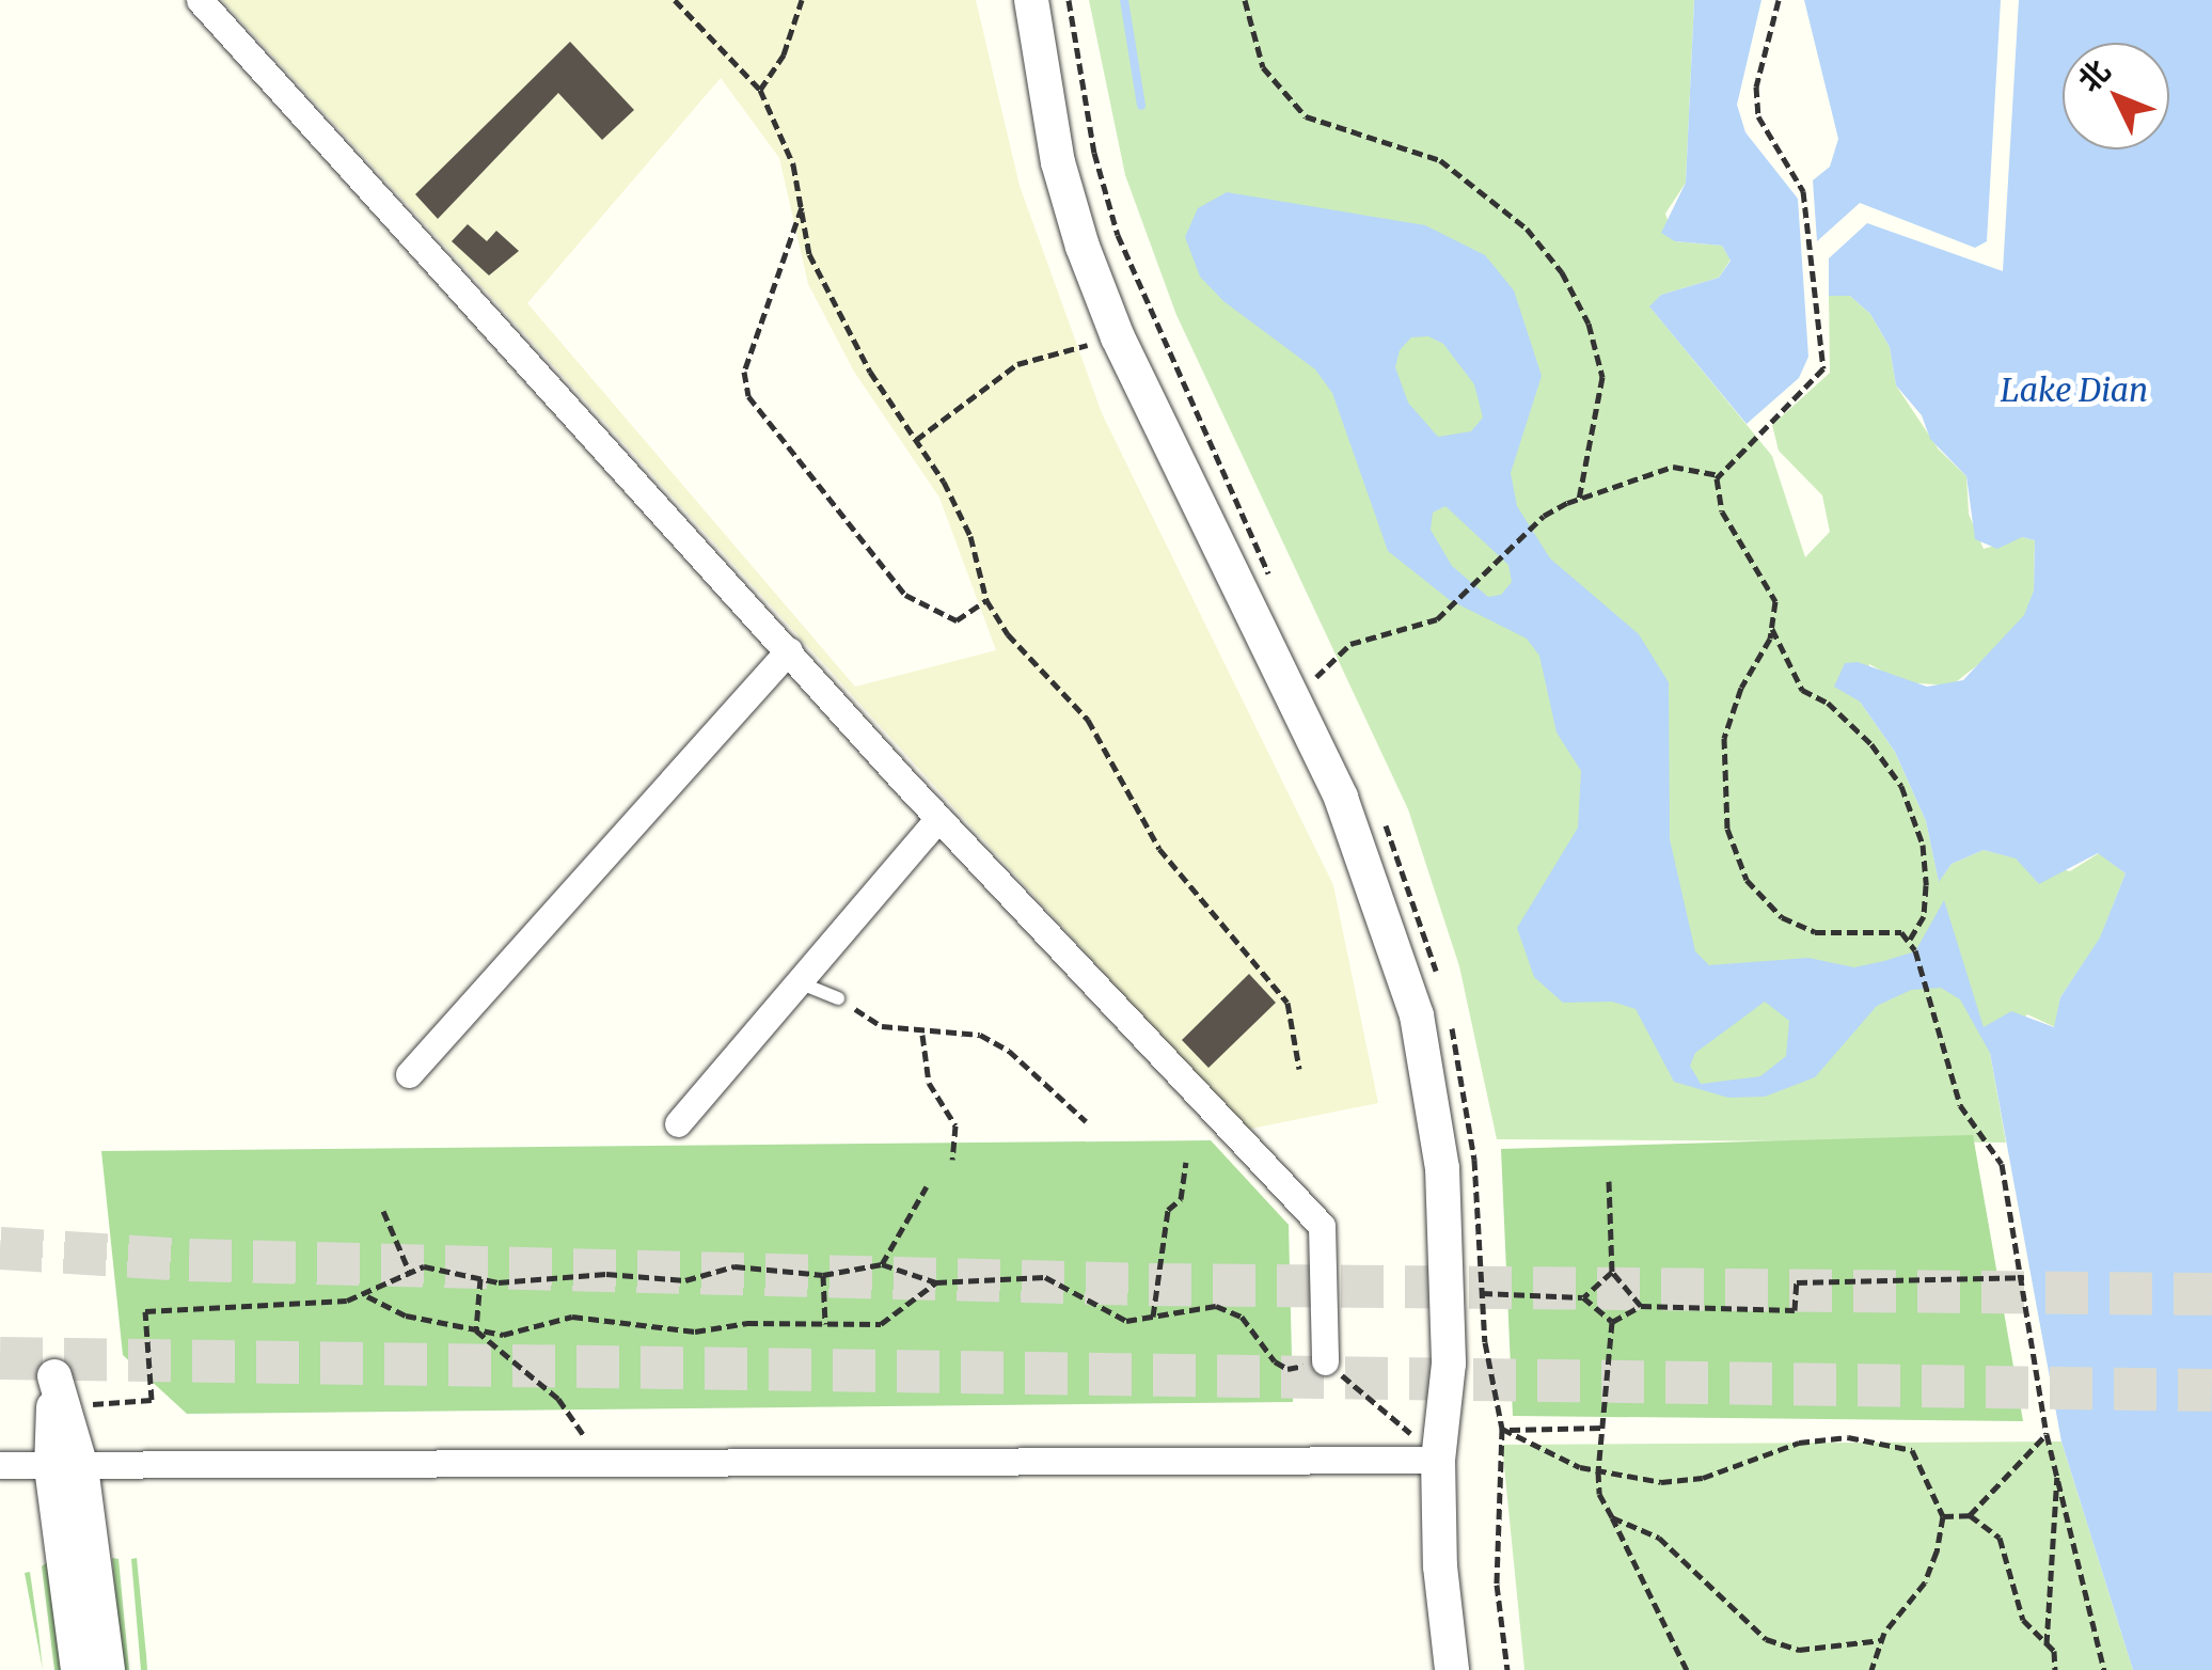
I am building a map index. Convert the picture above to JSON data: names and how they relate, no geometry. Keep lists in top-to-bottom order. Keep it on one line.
{"water":["Lake Dian"],"north":"top left"}
